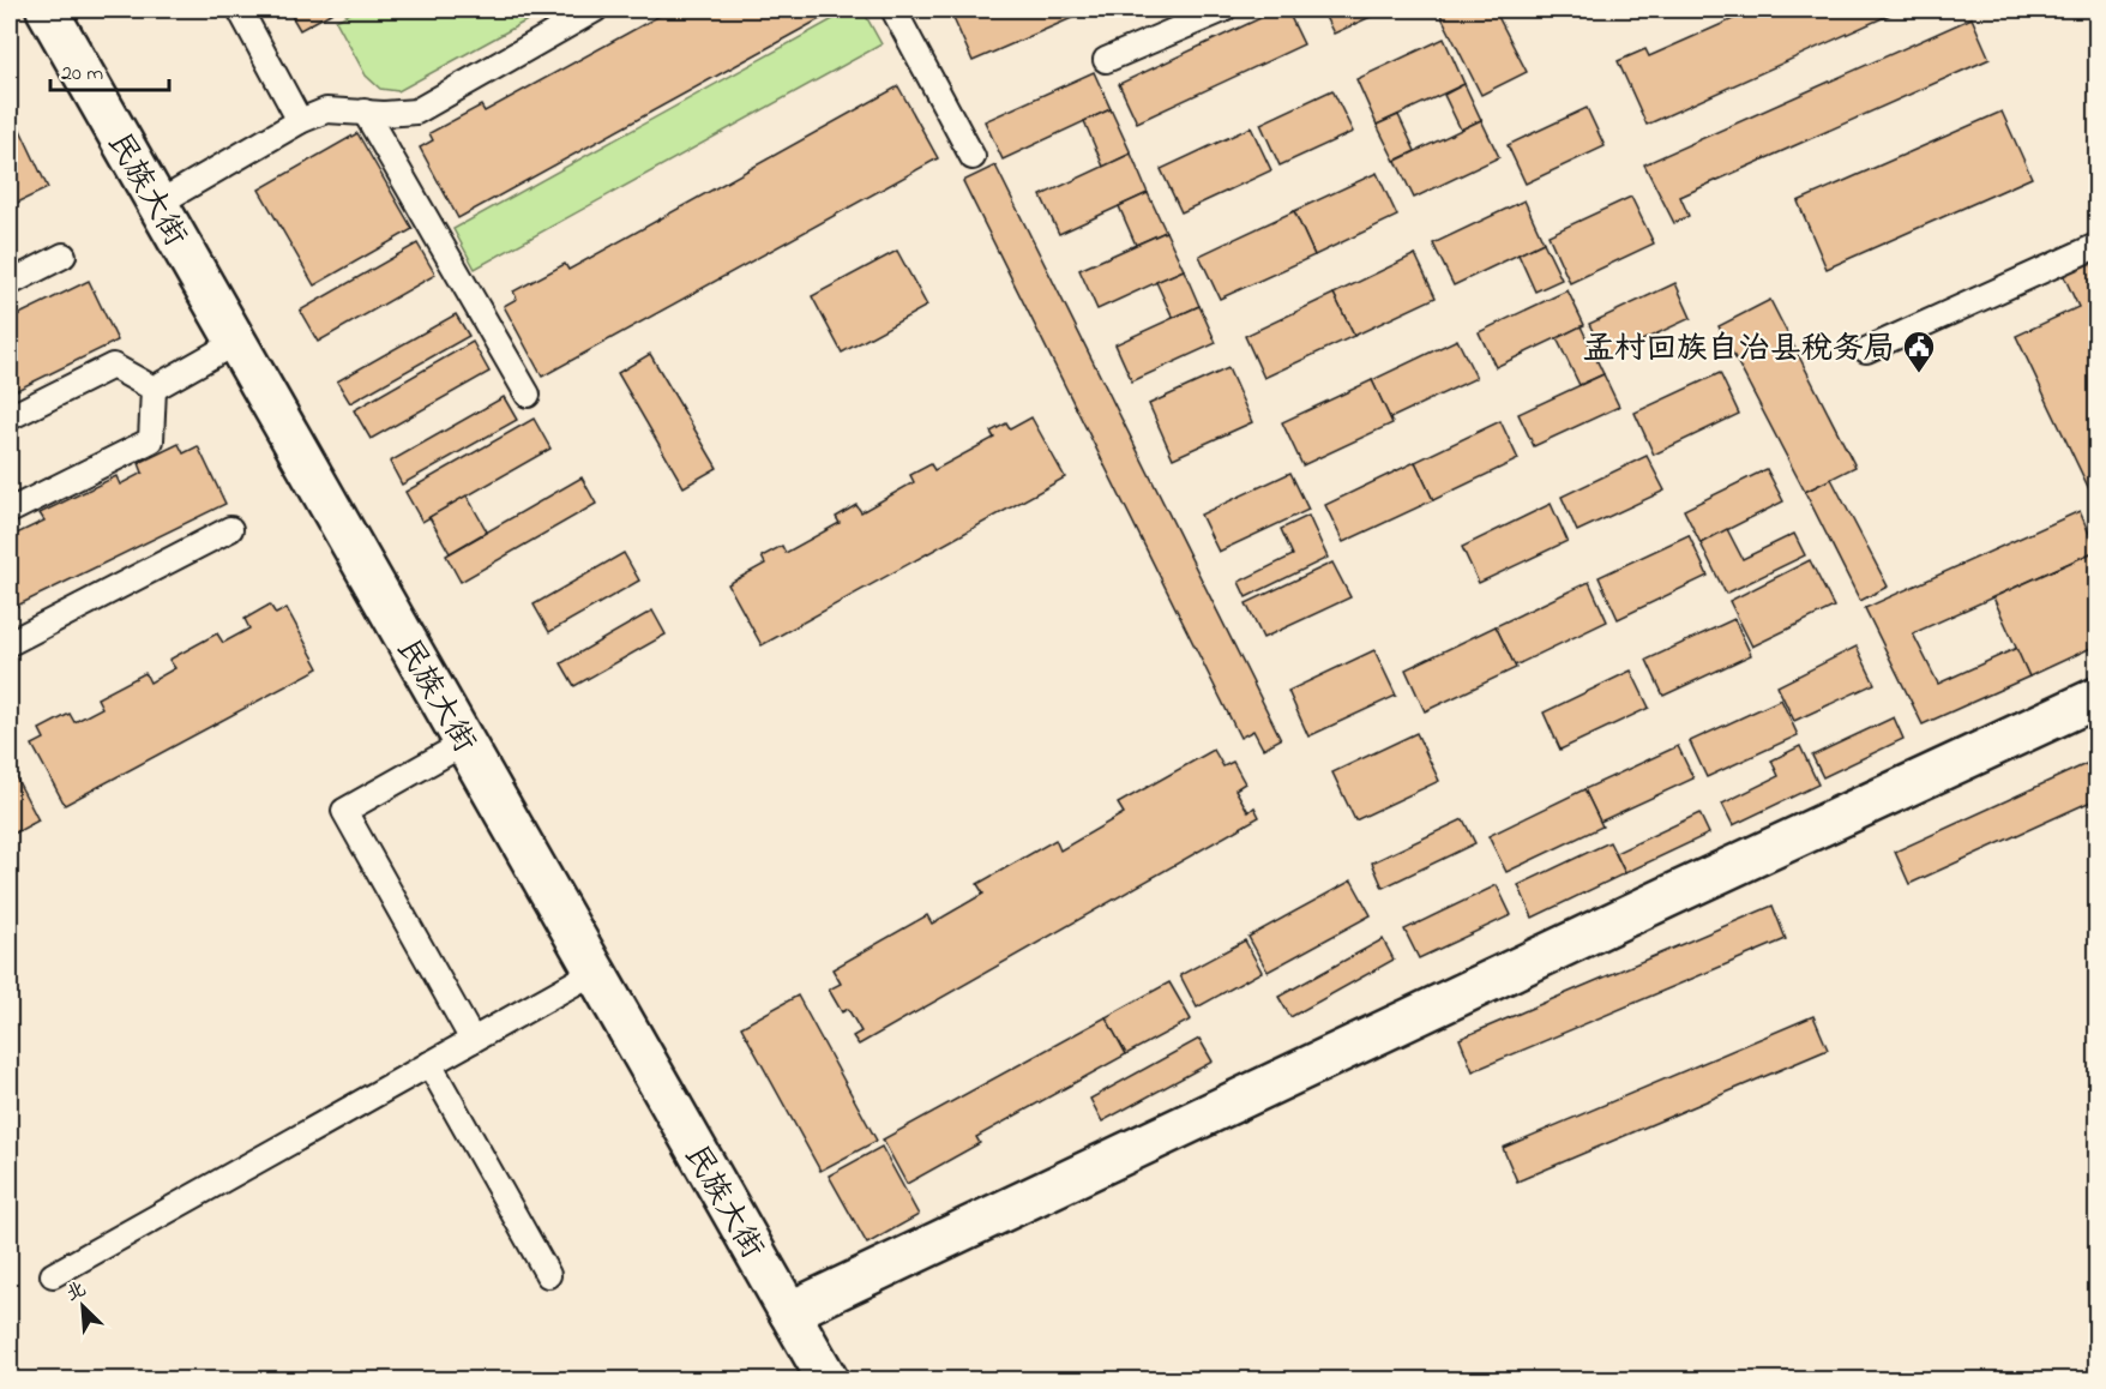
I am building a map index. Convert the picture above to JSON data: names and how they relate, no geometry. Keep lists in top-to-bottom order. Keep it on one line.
{"streets":{"main road":["民族大街"]},"places":{"public building":["孟村回族自治县税务局"]},"scale_bar":"20 m","north":"top left"}
